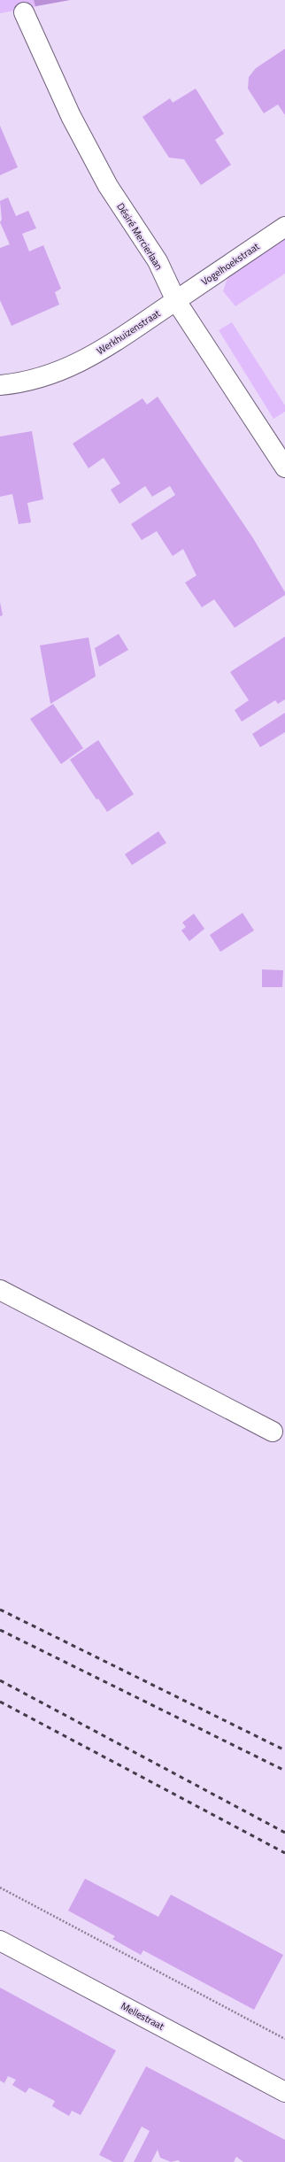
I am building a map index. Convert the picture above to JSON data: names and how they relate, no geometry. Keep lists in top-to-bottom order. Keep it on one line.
{"streets":{"street":["Désiré Mercierlaan","Vogelhoekstraat","Werkhuizenstraat","Mellestraat"]},"crossings":[["Désiré Mercierlaan","Vogelhoekstraat"],["Désiré Mercierlaan","Werkhuizenstraat"],["Vogelhoekstraat","Werkhuizenstraat"]]}
